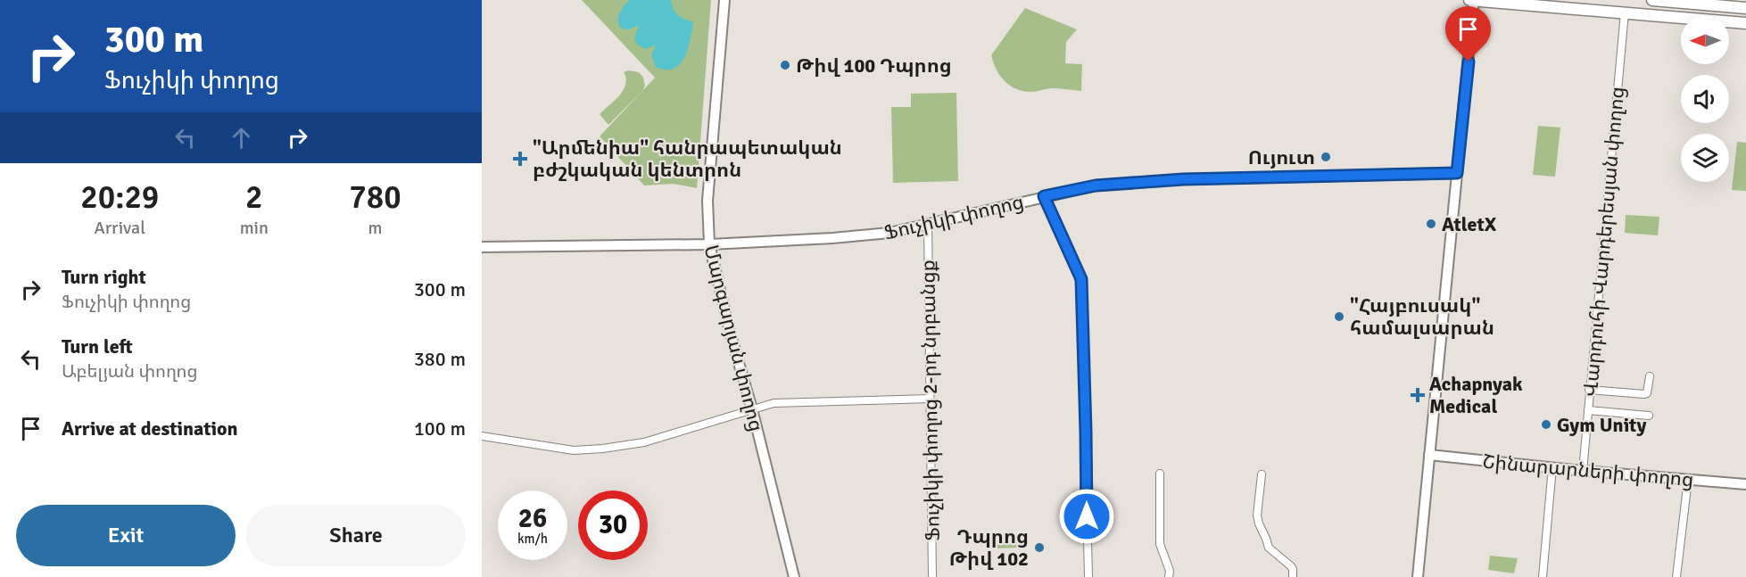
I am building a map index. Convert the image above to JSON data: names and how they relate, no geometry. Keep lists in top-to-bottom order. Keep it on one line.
{"streets":{"main road":["Ֆուչիկի փողոց","Մարգարյան փողոց","Շինարարների փողոց"],"street":["Վարդուհի Վարդերեսյան փողոց","Ֆուչիկի փողոց 2-րդ նրբանցք"]},"crossings":[["Ֆուչիկի փողոց","Մարգարյան փողոց"],["Ֆուչիկի փողոց","Ֆուչիկի փողոց 2-րդ նրբանցք"],["Վարդուհի Վարդերեսյան փողոց","Շինարարների փողոց"]],"places":{"other":["Թիվ 100 Դպրոց","Ույուտ","AtletX","\"Հայբուսակ\" համալսարան","Gym Unity","Դպրոց Թիվ 102"],"health":["\"Արմենիա\" հանրապետական բժշկական կենտրոն","Achapnyak Medical"]},"north":"left","page":{"turn":["300 m","Ֆուչիկի փողոց"],"eta":["20:29","Arrival","2","min","780","m"],"list":[{"name":"Turn right","note":"Ֆուչիկի փողոց","value":"300 m"},{"name":"Turn left","note":"Աբելյան փողոց","value":"380 m"},{"name":"Arrive at destination","value":"100 m"}],"speed":"26 km/h","limit":"30","buttons":["Exit","Share"]}}
